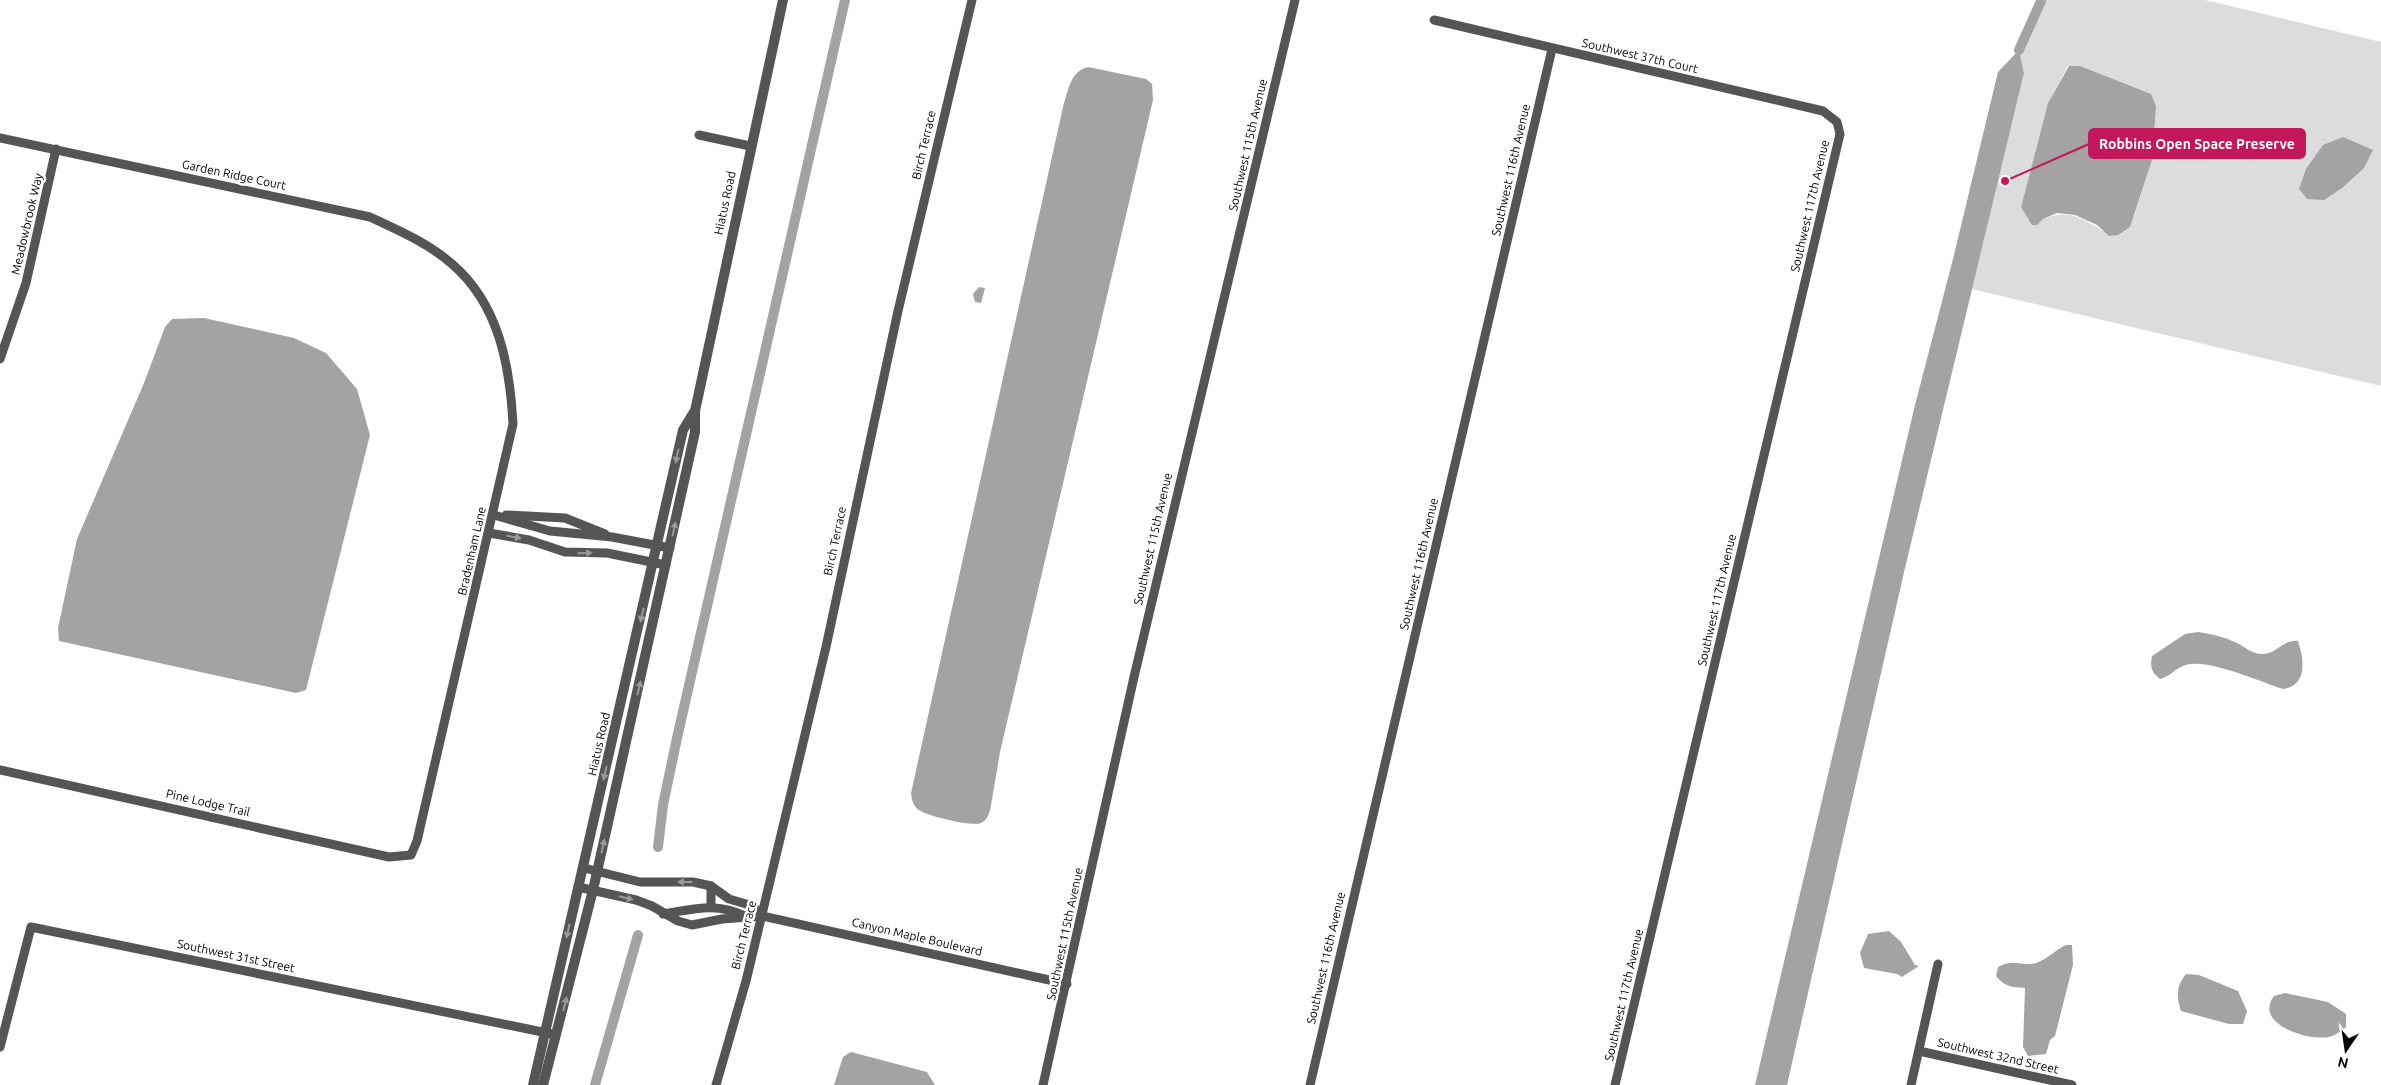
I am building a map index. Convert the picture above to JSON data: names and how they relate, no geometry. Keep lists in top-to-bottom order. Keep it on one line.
{"streets":{"street":["Southwest 37th Court","Birch Terrace","Southwest 115th Avenue","Southwest 116th Avenue","Garden Ridge Court","Hiatus Road","Southwest 117th Avenue","Meadowbrook Way","Bradenham Lane","Pine Lodge Trail","Canyon Maple Boulevard","Southwest 31st Street","Southwest 32nd Street"]},"crossings":[["Southwest 37th Court","Southwest 116th Avenue"],["Southwest 37th Court","Southwest 117th Avenue"],["Birch Terrace","Canyon Maple Boulevard"],["Southwest 115th Avenue","Canyon Maple Boulevard"],["Garden Ridge Court","Meadowbrook Way"],["Garden Ridge Court","Bradenham Lane"],["Hiatus Road","Canyon Maple Boulevard"],["Hiatus Road","Southwest 31st Street"],["Bradenham Lane","Pine Lodge Trail"]],"places":["Robbins Open Space Preserve"],"north":"bottom"}
